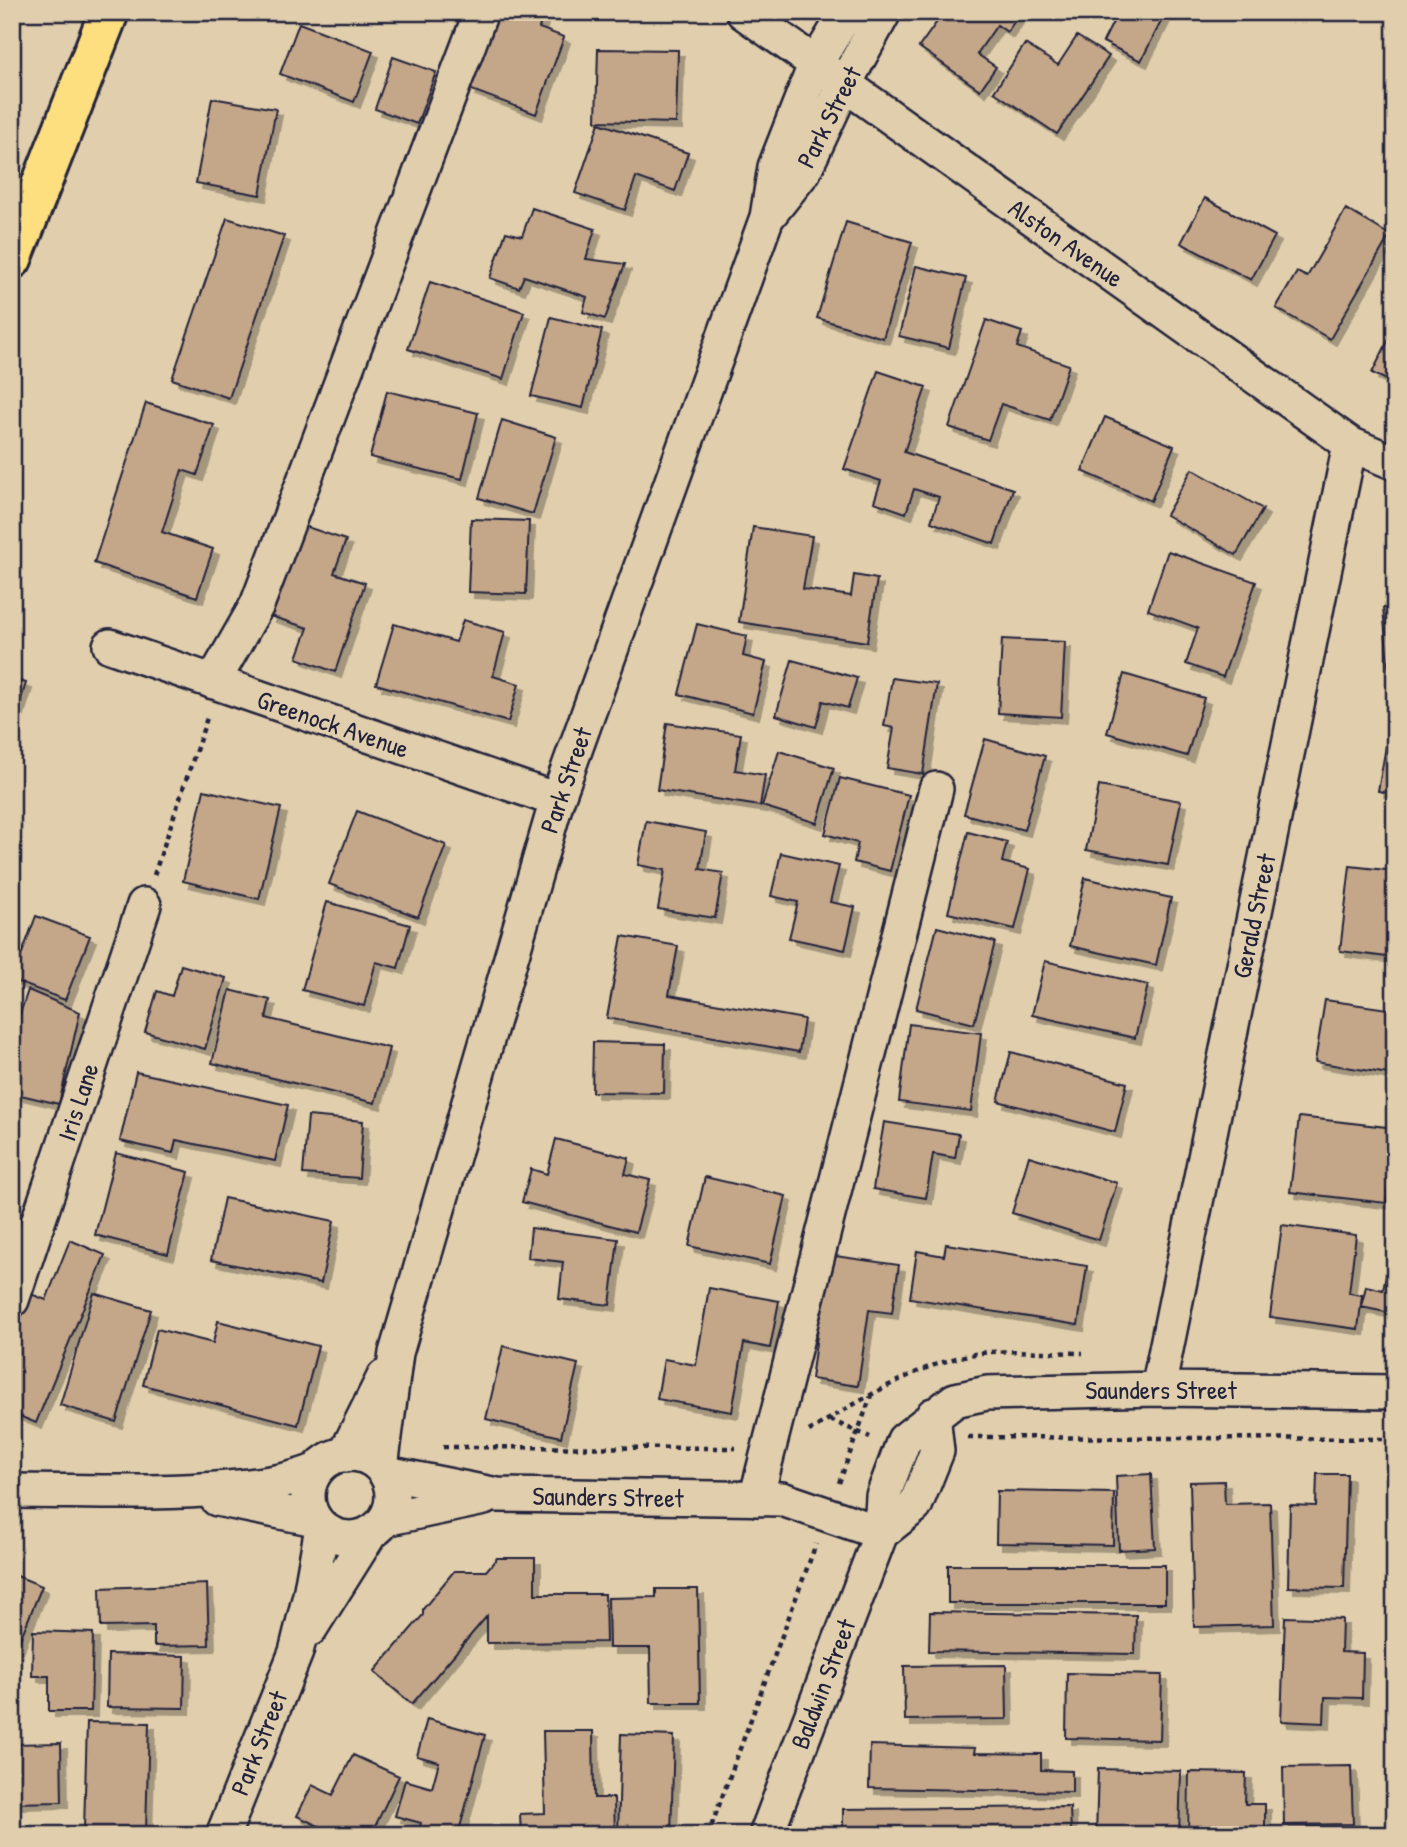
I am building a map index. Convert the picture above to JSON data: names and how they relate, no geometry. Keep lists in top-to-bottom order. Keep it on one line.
{"streets":{"street":["Park Street","Alston Avenue","Greenock Avenue","Gerald Street","Iris Lane","Saunders Street","Baldwin Street"]},"crossings":[["Park Street","Alston Avenue"],["Park Street","Greenock Avenue"],["Park Street","Saunders Street"],["Alston Avenue","Gerald Street"],["Gerald Street","Saunders Street"],["Saunders Street","Baldwin Street"]]}
